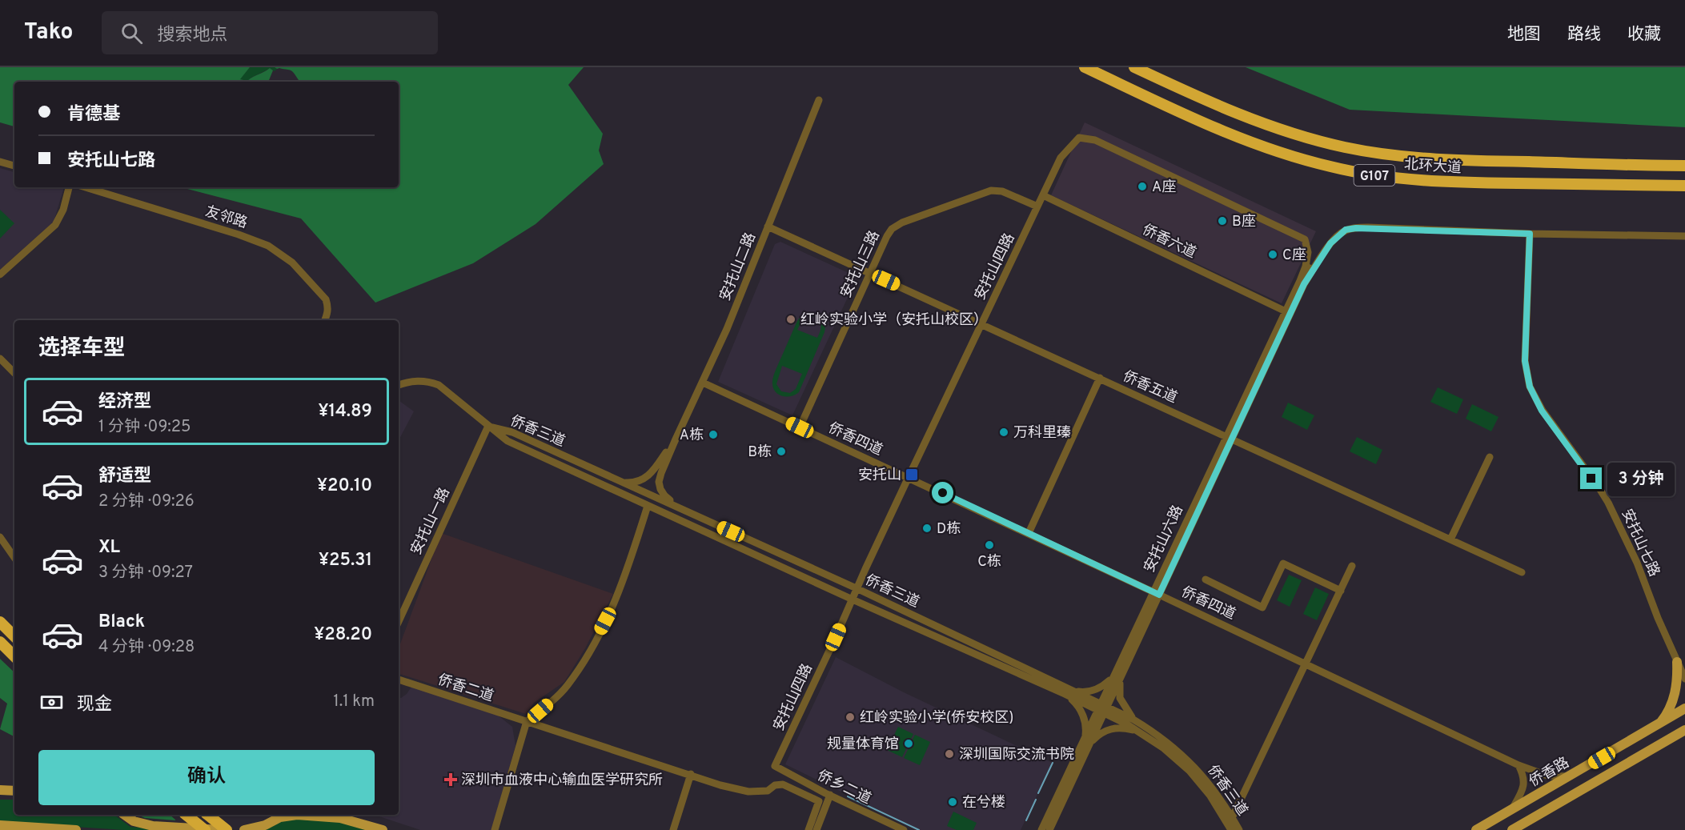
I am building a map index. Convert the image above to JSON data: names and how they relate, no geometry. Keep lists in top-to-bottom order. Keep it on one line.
{"streets":{"highway":["北环大道","G107"],"main road":["侨香路"],"street":["友邻路","侨香六道","安托山三路","安托山二路","安托山四路","侨香五道","侨香三道","侨香四道","安托山一路","安托山六路","安托山七路","侨香二道","侨乡二道"]},"crossings":[["侨香六道","安托山四路"],["侨香六道","安托山六路"],["安托山三路","安托山四路"],["安托山三路","侨香五道"],["安托山三路","侨香四道"],["安托山二路","侨香五道"],["安托山二路","侨香四道"],["安托山四路","侨香五道"],["安托山四路","侨香三道"],["安托山四路","侨香四道"],["安托山四路","安托山六路"],["安托山四路","侨乡二道"],["侨香五道","安托山六路"],["侨香三道","安托山一路"],["侨香三道","安托山六路"],["侨香四道","安托山六路"],["侨香四道","侨香路"],["安托山六路","安托山七路"]],"places":{"other":["A座","B座","C座","红岭实验小学（安托山校区）","万科里·瑧","A栋","B栋","D栋","C栋","红岭实验小学(侨安校区)","规量体育馆","深圳国际交流书院","在兮楼"],"transit":["安托山"],"health":["深圳市血液中心输血医学研究所"]},"page":{"header":"Tako","search":"搜索地点","nav":["地图","路线","收藏"],"banner":["肯德基","安托山七路"],"heading":"选择车型","list":[{"name":"经济型","note":"1 分钟 · 09:25","value":"¥14.89"},{"name":"舒适型","note":"2 分钟 · 09:26","value":"¥20.10"},{"name":"XL","note":"3 分钟 · 09:27","value":"¥25.31"},{"name":"Black","note":"4 分钟 · 09:28","value":"¥28.20"}],"bubble":"3 分钟","pay":["现金","1.1 km"],"buttons":"确认"}}
